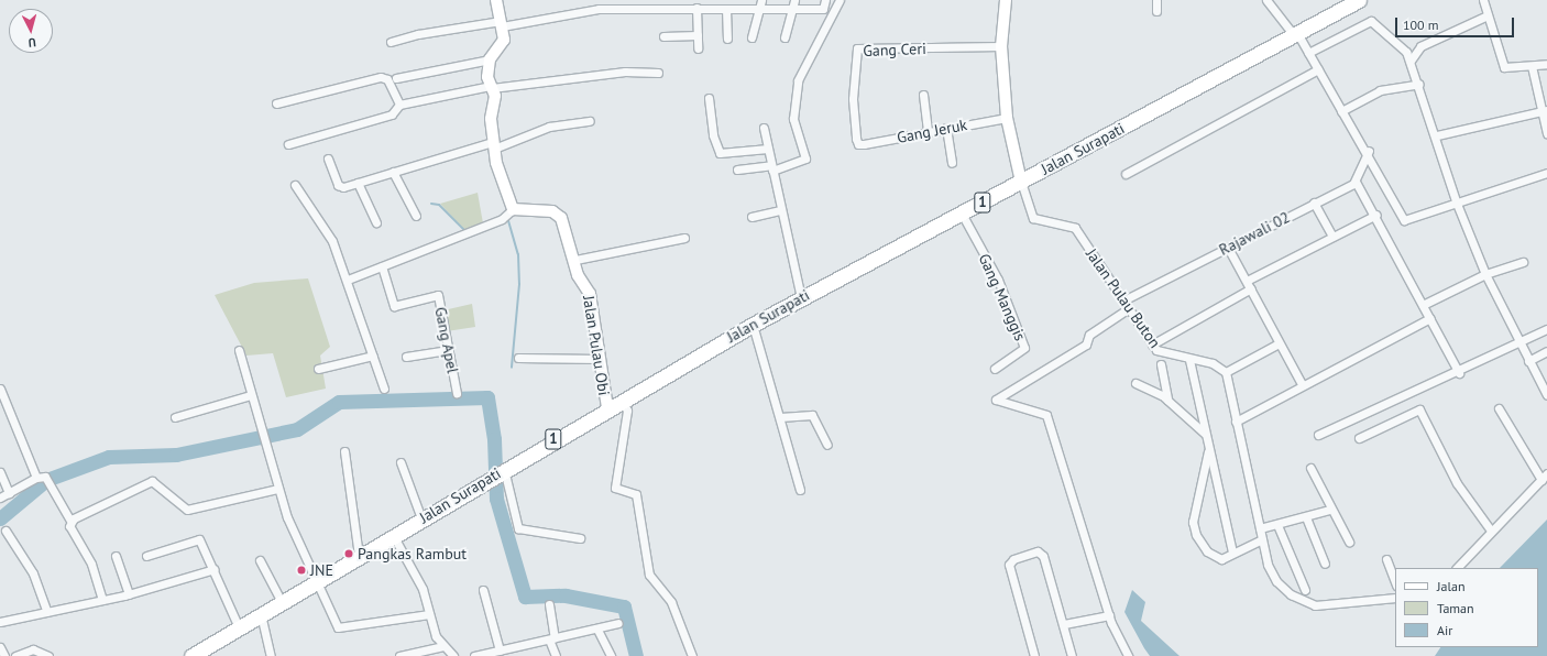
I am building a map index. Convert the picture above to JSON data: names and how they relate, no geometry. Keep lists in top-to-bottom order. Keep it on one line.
{"streets":{"highway":["Jalan Surapati","1"],"street":["Gang Ceri","Gang Jeruk","Rajawali 02","Gang Manggis","Jalan Pulau Buton","Gang Apel","Jalan Pulau Obi"]},"crossings":[["Gang Ceri","Gang Jeruk"],["Jalan Surapati","Gang Manggis"],["Jalan Surapati","Jalan Pulau Buton"],["Jalan Surapati","Jalan Pulau Obi"],["Rajawali 02","Jalan Pulau Buton"]],"places":["Pangkas Rambut","JNE"],"legend":["Jalan","Taman","Air"],"scale_bar":"100 m","north":"bottom"}
